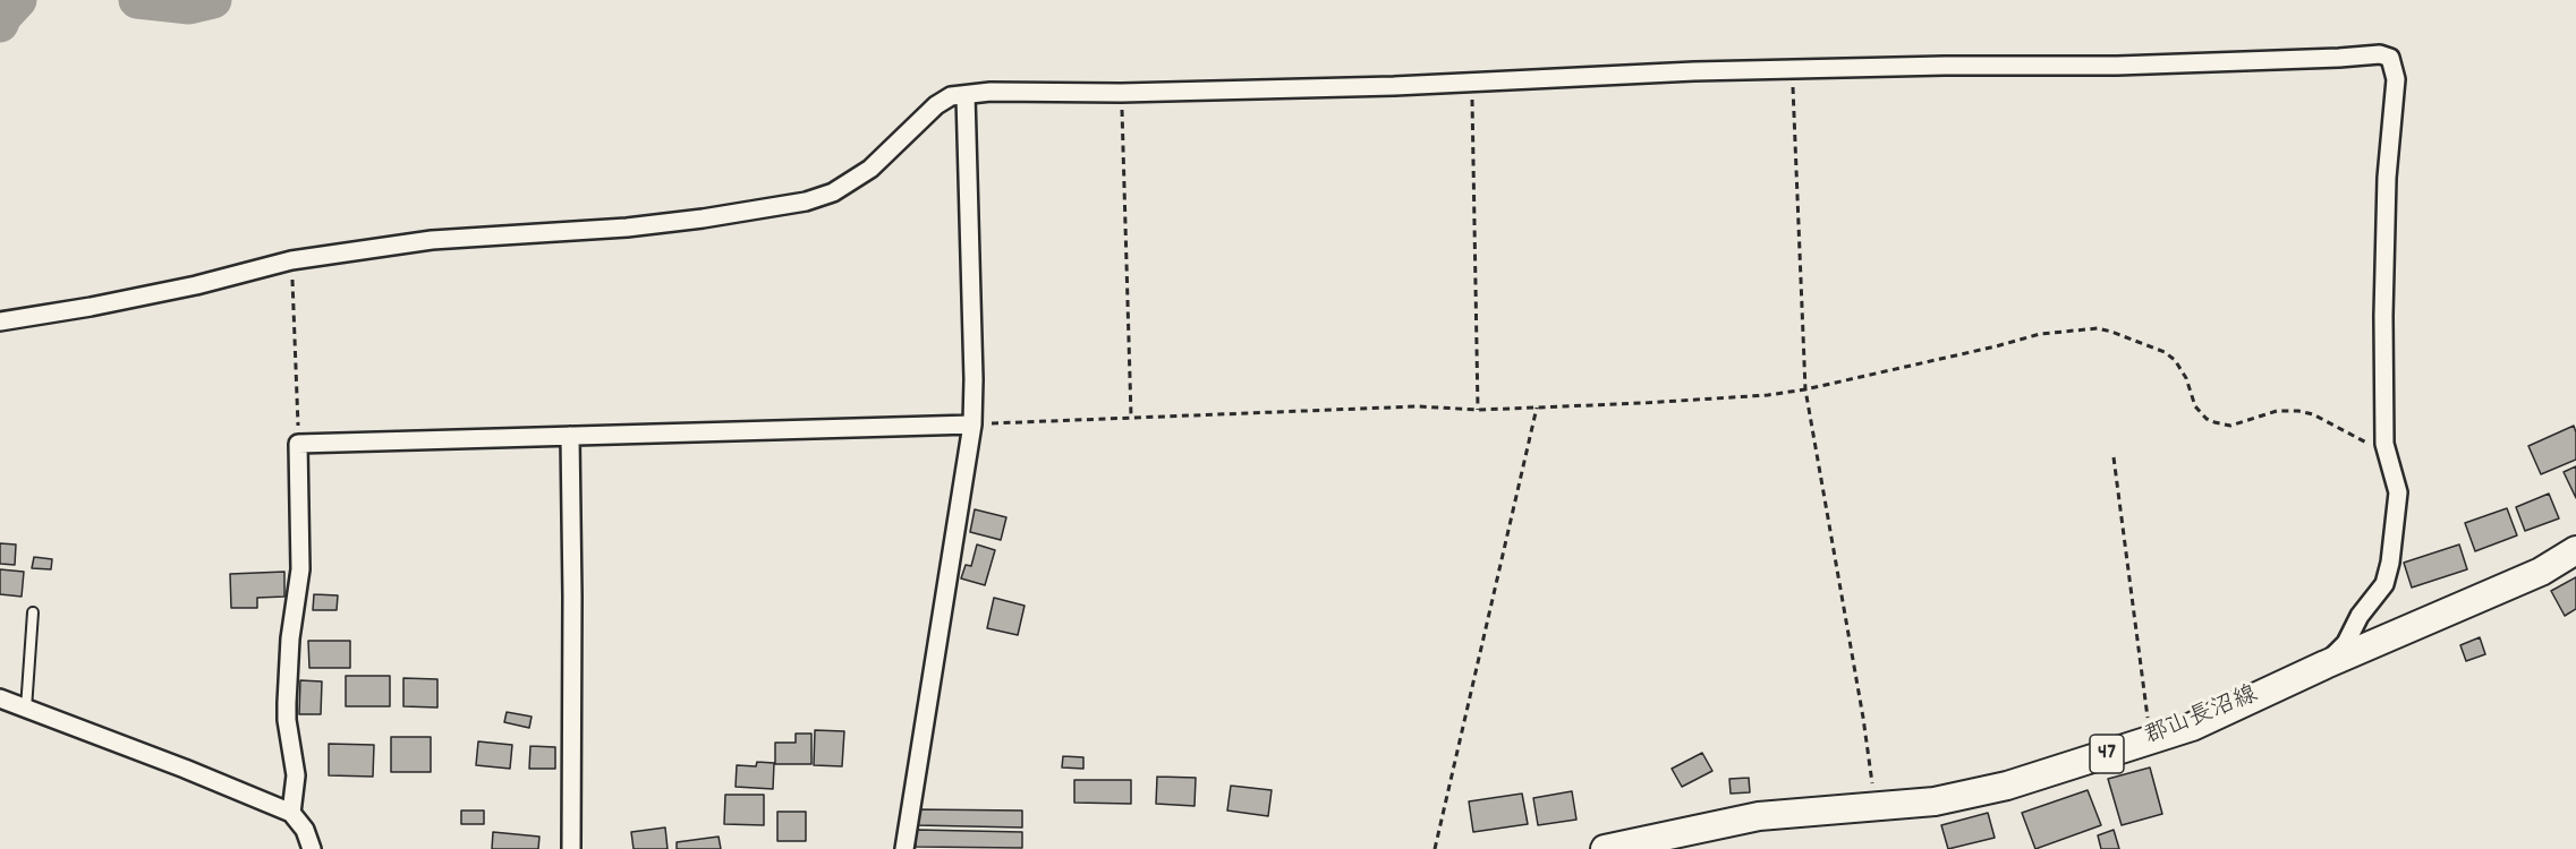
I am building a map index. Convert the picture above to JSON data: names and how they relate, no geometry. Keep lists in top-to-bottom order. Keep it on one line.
{"streets":{"main road":["郡山長沼線","47"]}}
